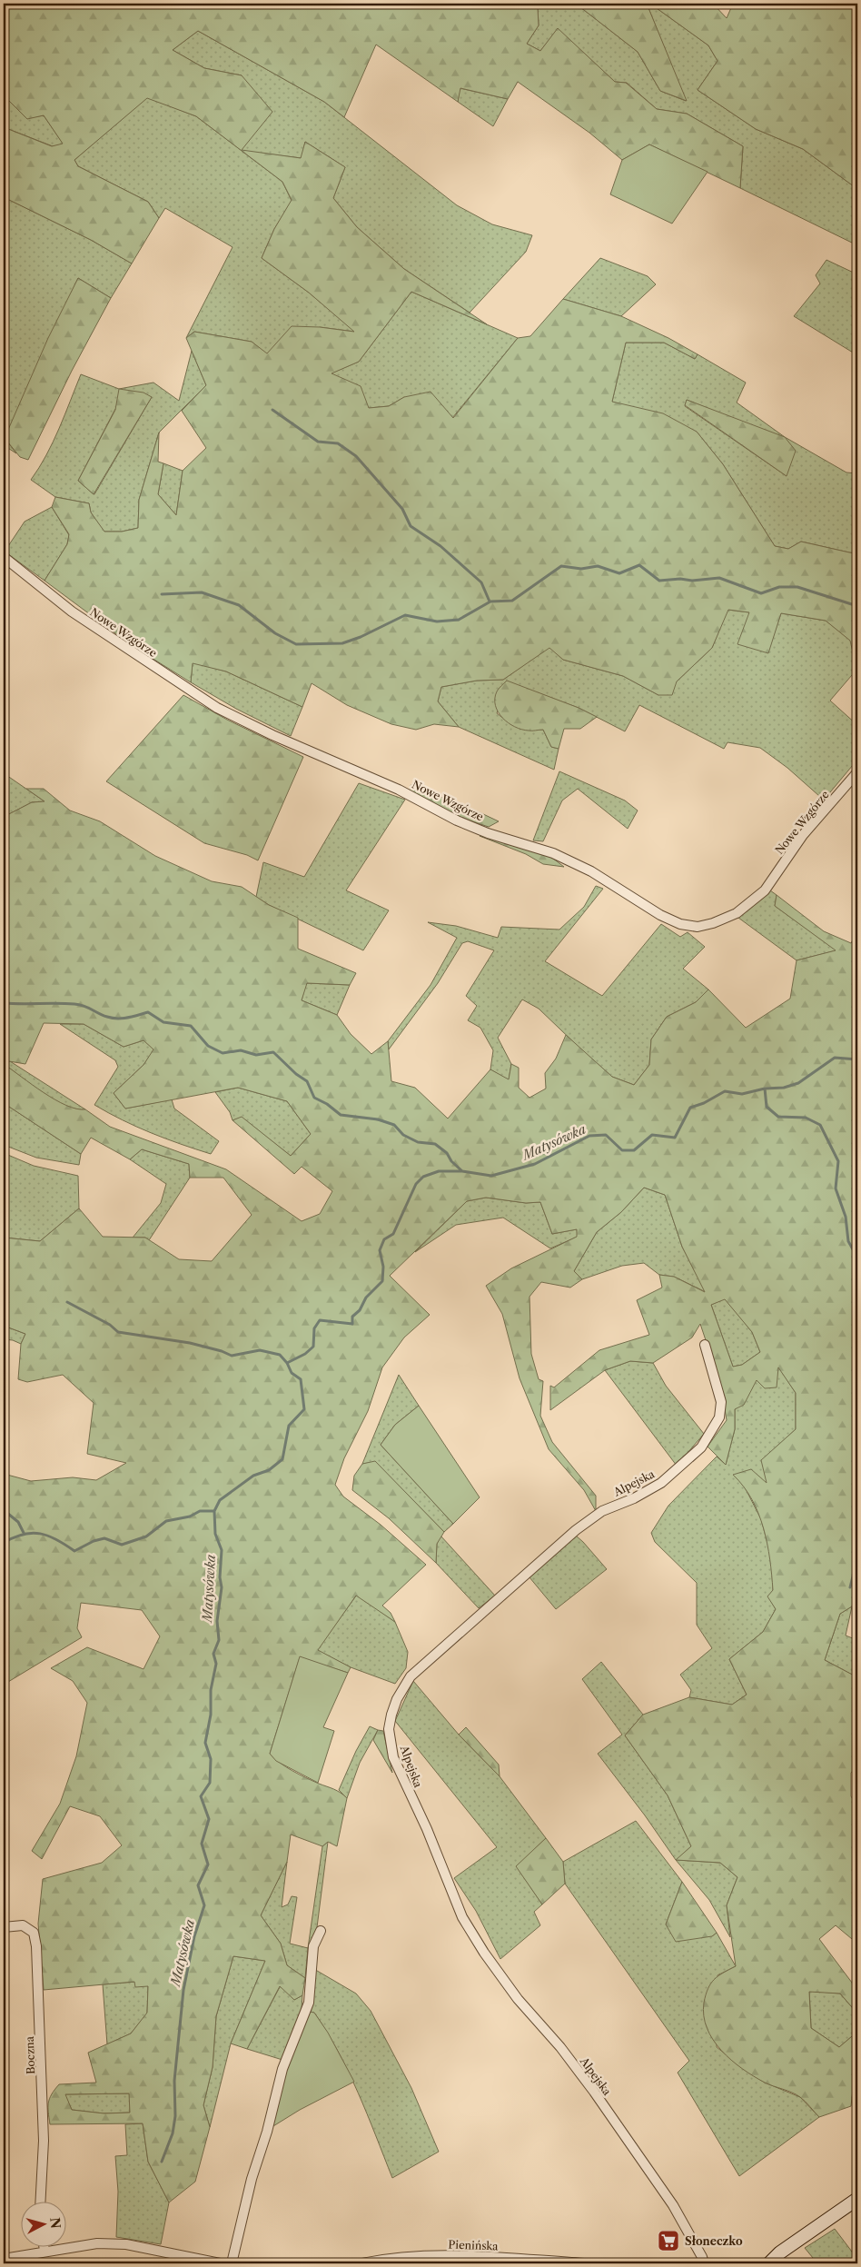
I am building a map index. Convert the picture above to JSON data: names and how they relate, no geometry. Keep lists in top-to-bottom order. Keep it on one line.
{"streets":{"street":["Nowe Wzgórze","Alpejska","Boczna","Pienińska"]},"water":["Matysówka"],"places":{"supermarket":["Słoneczko"]},"north":"right"}
